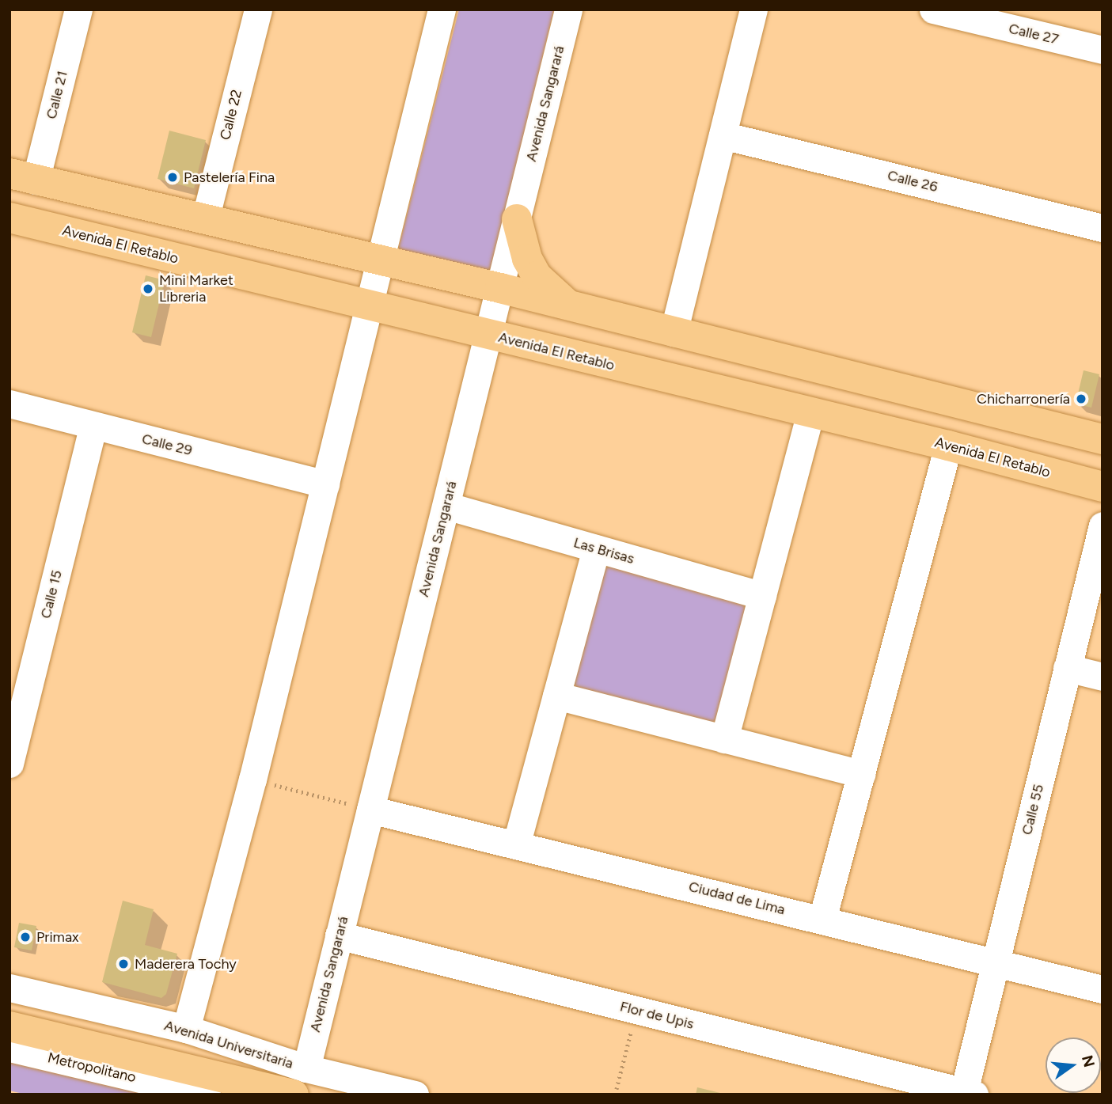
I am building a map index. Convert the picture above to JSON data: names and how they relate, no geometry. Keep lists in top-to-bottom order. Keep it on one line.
{"streets":{"main road":["Avenida El Retablo","Avenida Universitaria"],"street":["Calle 27","Calle 21","Avenida Sangarará","Calle 22","Calle 26","Calle 29","Las Brisas","Calle 15","Calle 55","Ciudad de Lima","Flor de Upis","Metropolitano"]},"crossings":[["Avenida Sangarará","Avenida El Retablo"],["Avenida Sangarará","Las Brisas"],["Avenida Sangarará","Ciudad de Lima"],["Avenida Sangarará","Flor de Upis"],["Avenida Sangarará","Avenida Universitaria"],["Calle 29","Calle 15"],["Calle 55","Ciudad de Lima"],["Calle 55","Flor de Upis"]],"places":["Pastelería Fina","Mini Market Libreria","Chicharronería","Primax","Maderera Tochy"],"north":"right"}
